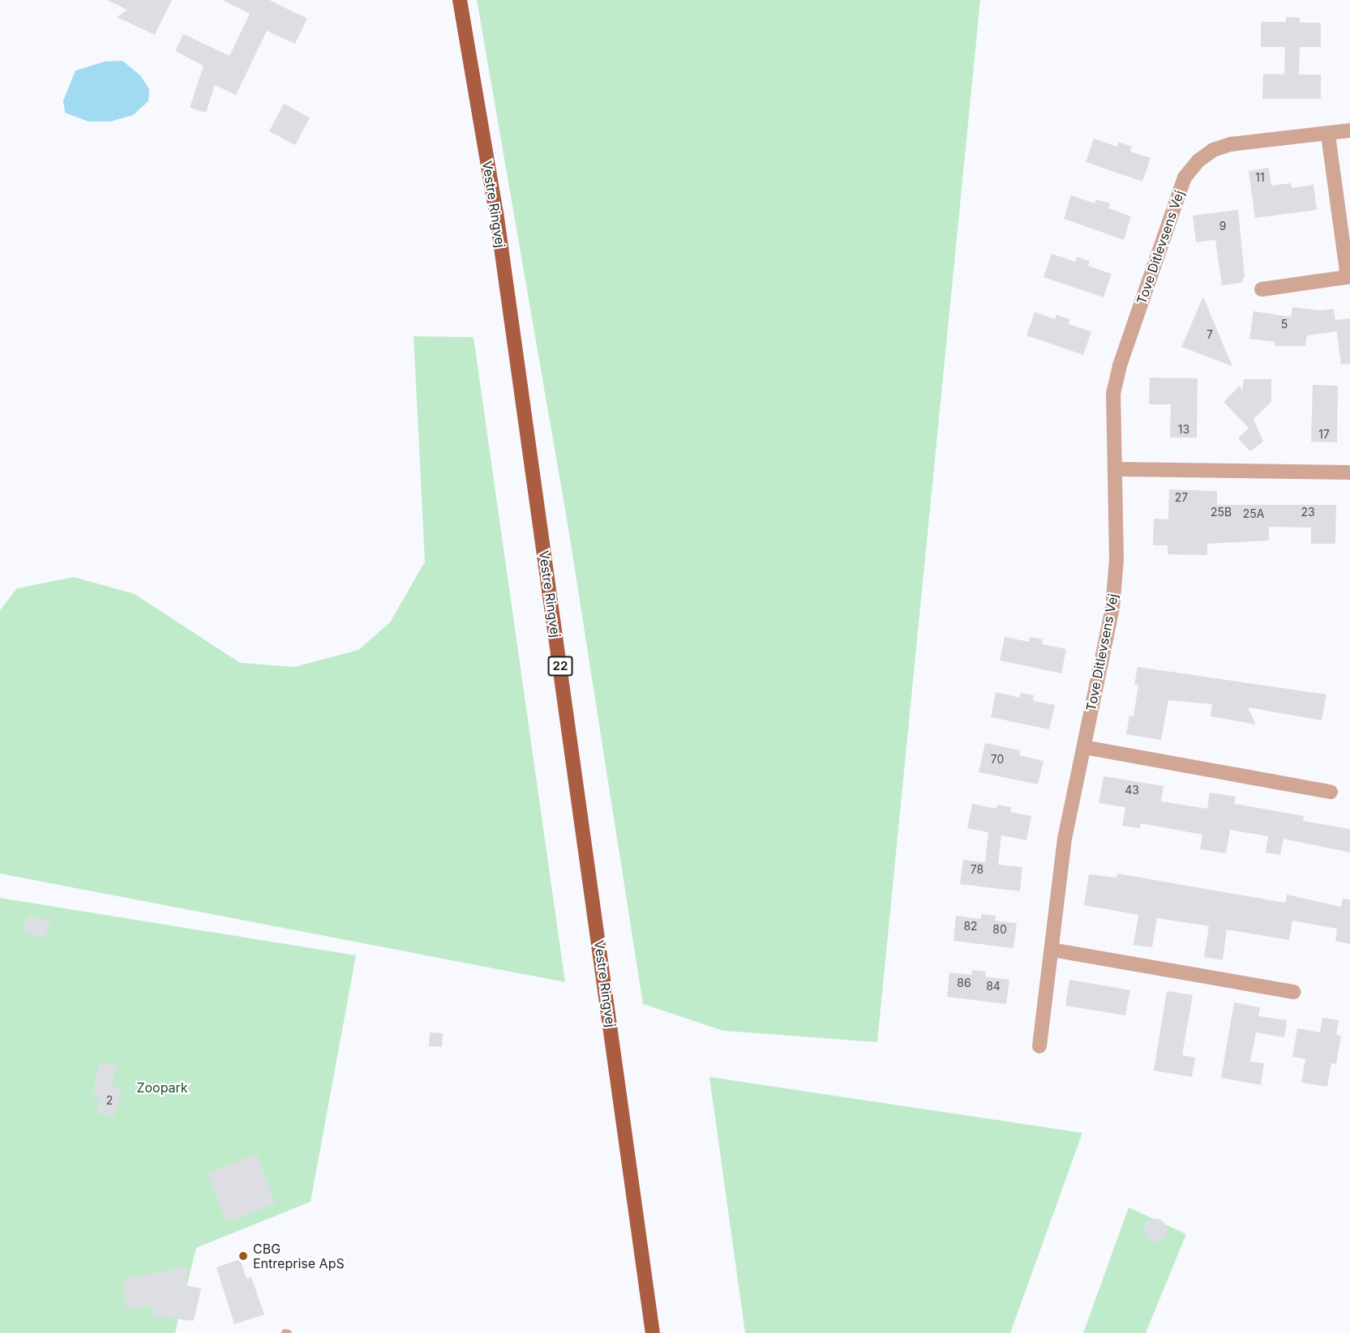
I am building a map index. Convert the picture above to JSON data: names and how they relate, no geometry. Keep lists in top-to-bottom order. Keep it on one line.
{"streets":{"main road":["Vestre Ringvej","22"],"street":["Tove Ditlevsens Vej"]},"parks":["Zoopark"],"places":["CBG Entreprise ApS"],"house_numbers":["11","9","5","7","13","17","27","25B","23","25A","70","43","78","82","80","86","84","2"]}
